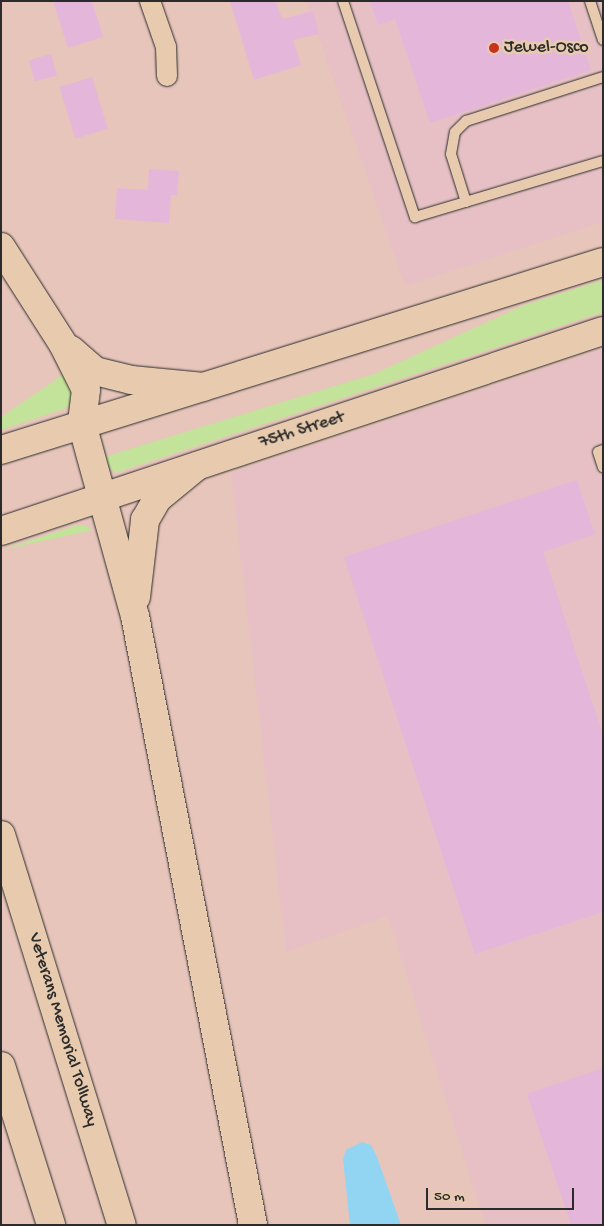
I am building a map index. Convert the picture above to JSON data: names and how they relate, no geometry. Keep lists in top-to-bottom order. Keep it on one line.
{"streets":{"main road":["75th Street","Veterans Memorial Tollway"]},"places":["Jewel-Osco"],"scale_bar":"50 m"}
